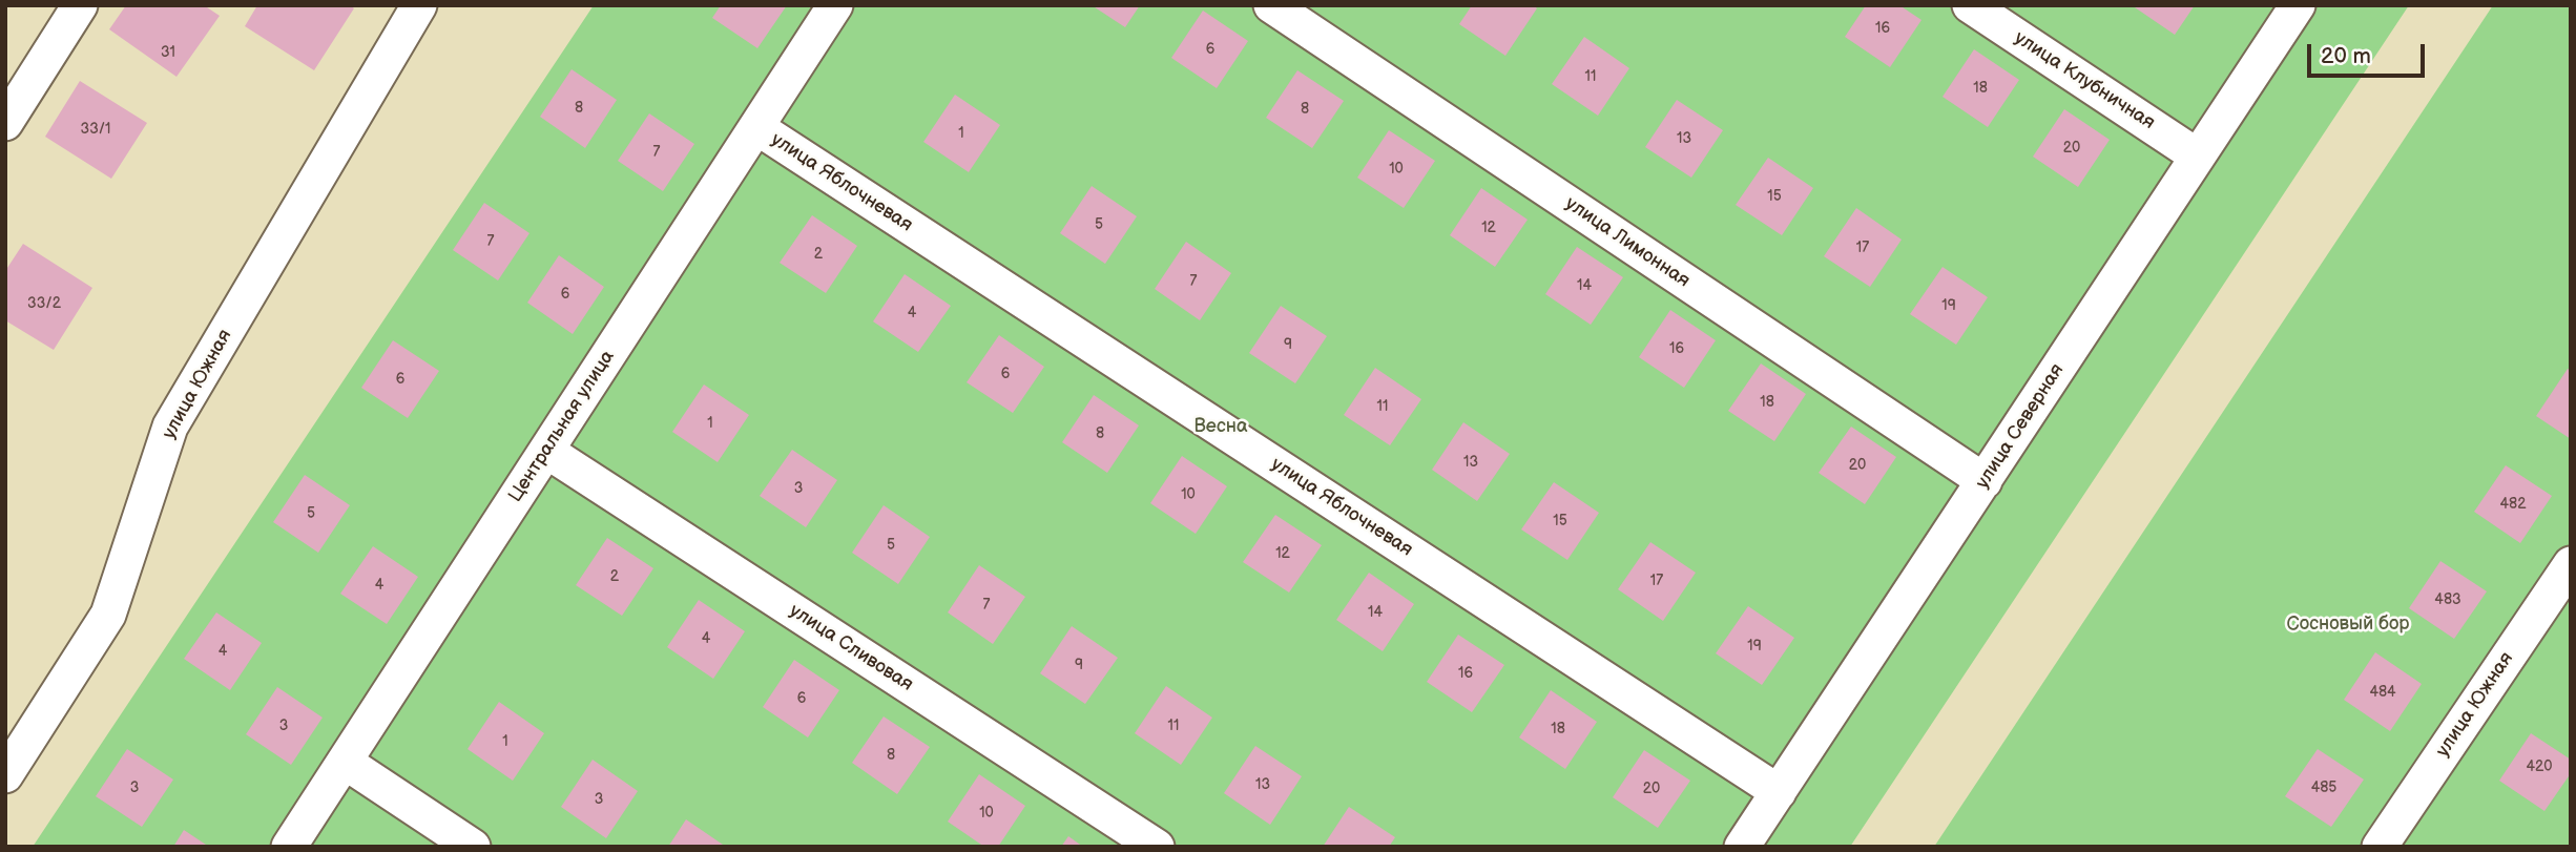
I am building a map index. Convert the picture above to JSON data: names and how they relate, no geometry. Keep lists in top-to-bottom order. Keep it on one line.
{"streets":{"street":["улица Клубничная","улица Яблочневая","улица Лимонная","улица Южная","Центральная улица","улица Северная","улица Сливовая"]},"crossings":[["улица Клубничная","улица Северная"],["улица Яблочневая","Центральная улица"],["улица Яблочневая","улица Северная"],["улица Лимонная","улица Северная"],["Центральная улица","улица Сливовая"]],"parks":["Весна","Сосновый бор"],"house_numbers":["16","6","31","11","18","8","8","33/1","1","13","20","7","10","15","5","12","7","17","2","7","14","6","33/2","19","4","9","16","6","6","18","11","1","8","13","20","3","10","482","5","15","5","12","2","17","4","483","7","14","4","19","4","9","16","484","6","3","11","18","1","8","420","13","3","485","20","3","10"],"scale_bar":"20 m"}
